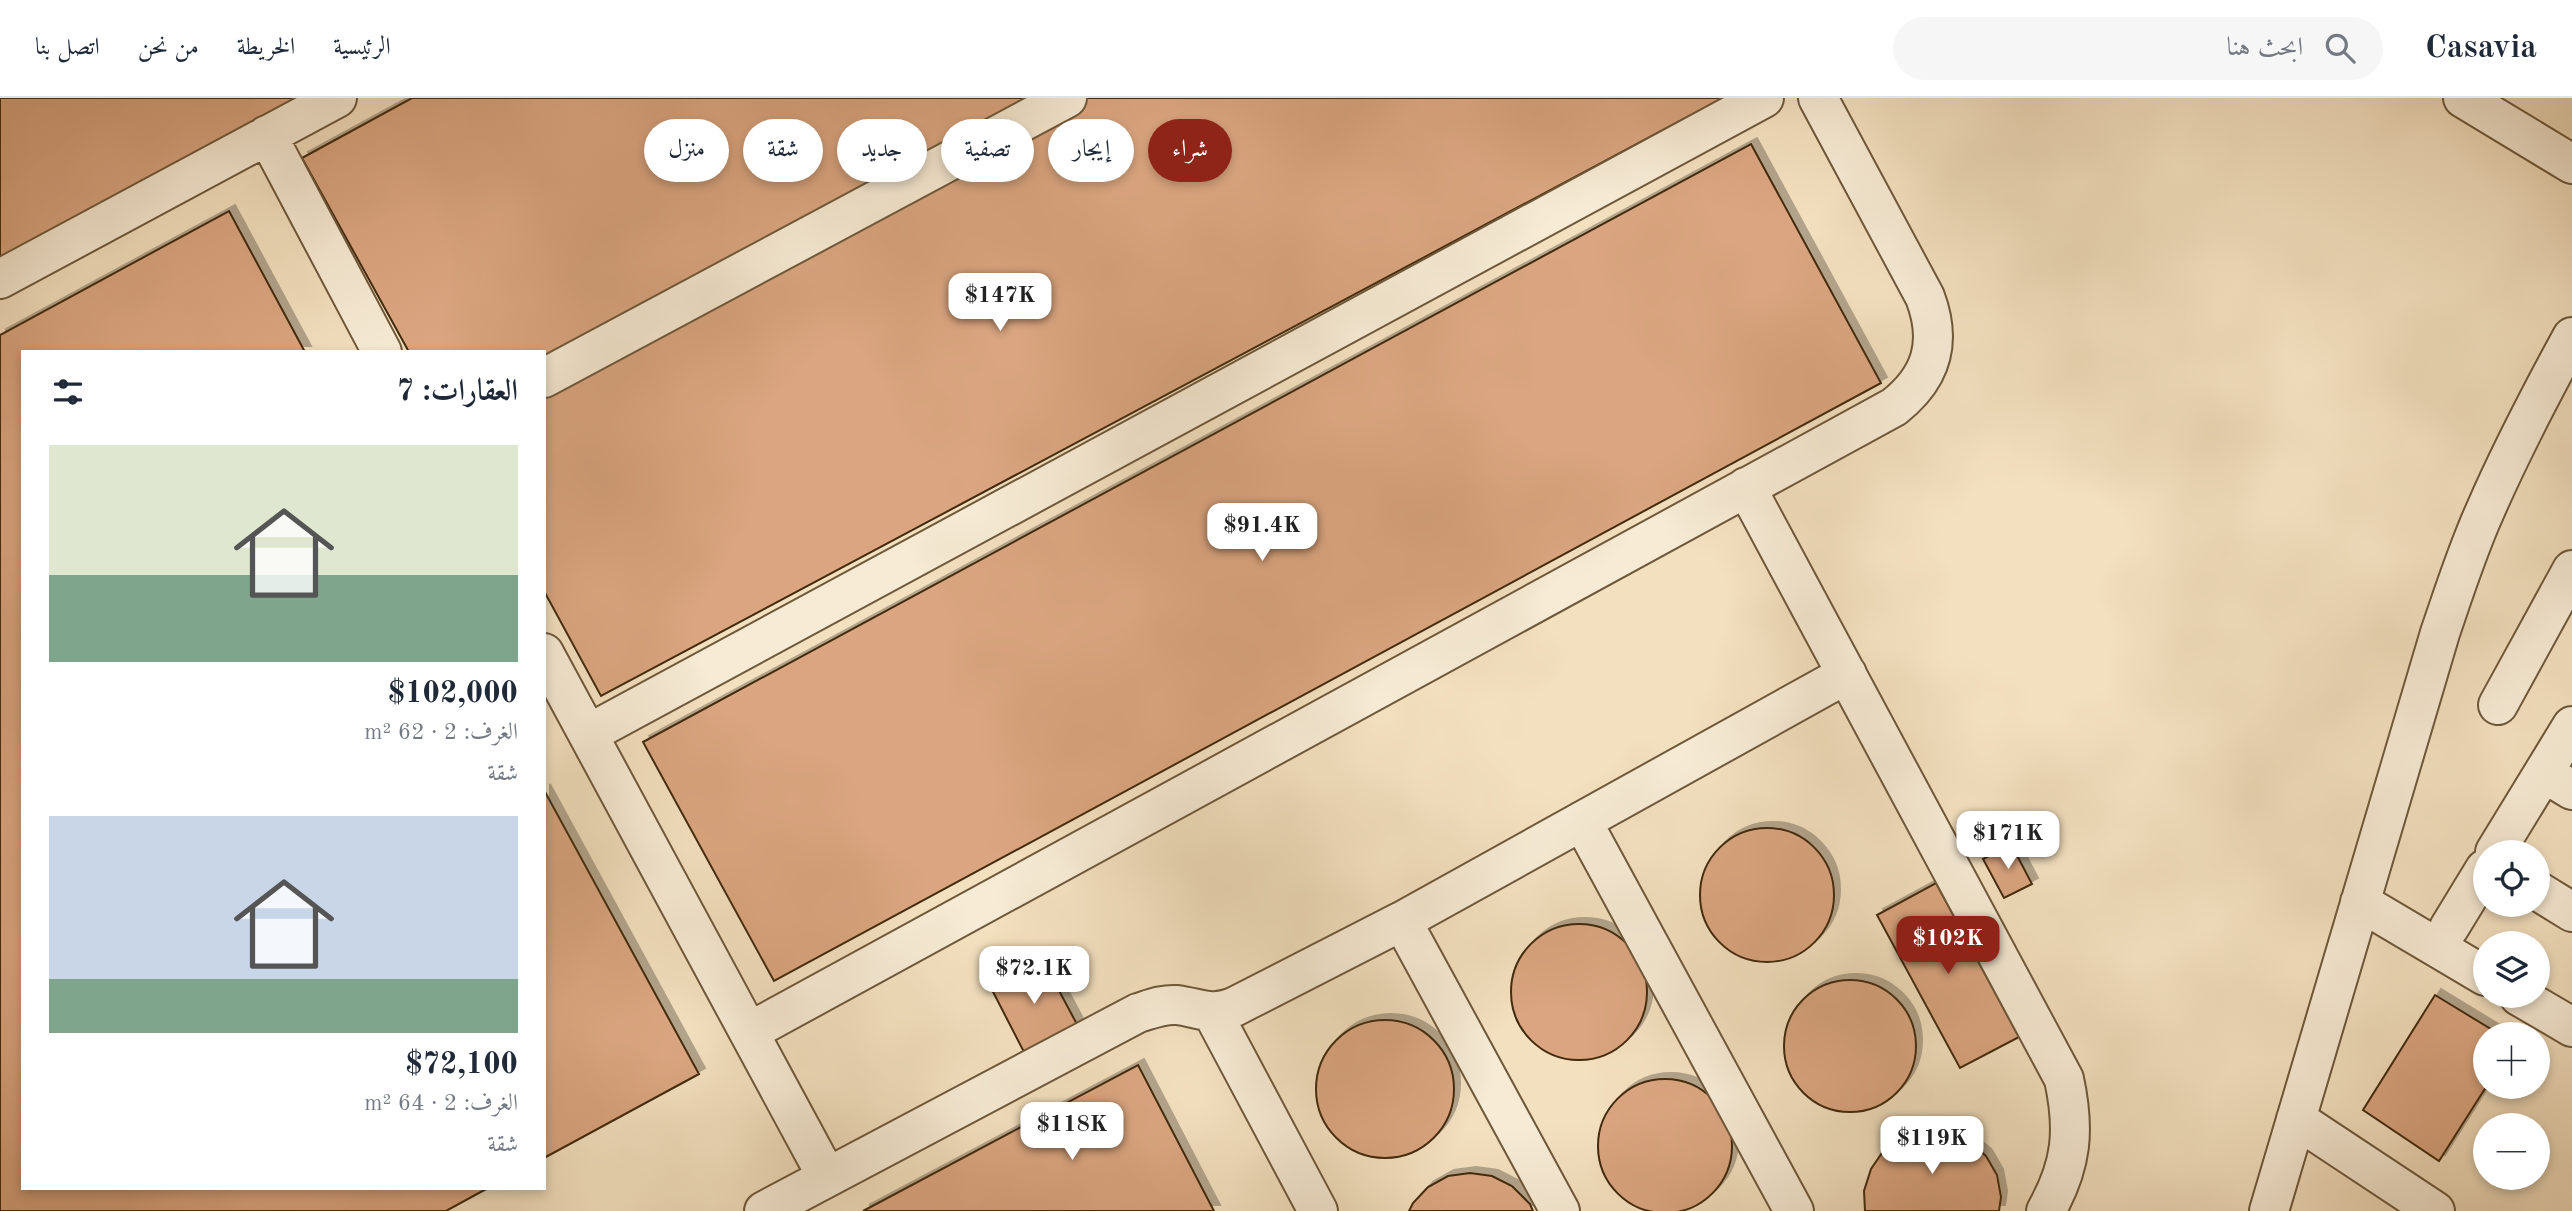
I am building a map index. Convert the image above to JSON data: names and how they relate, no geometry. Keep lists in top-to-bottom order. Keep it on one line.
{"page":{"header":"Casavia","search":"ابحث هنا","nav":["الرئيسية","الخريطة","من نحن","اتصل بنا"],"chip":["شراء","إيجار","تصفية","جديد","شقة","منزل"],"price":["$147K","$91.4K","$171K","$102K","$72.1K","$118K","$119K"],"heading":"العقارات: 7","list":[{"name":"$102,000","note":"الغرف: 2 · 62 m² · شقة"},{"name":"$72,100","note":"الغرف: 2 · 64 m² · شقة"}],"map_buttons":["+","−"]}}
